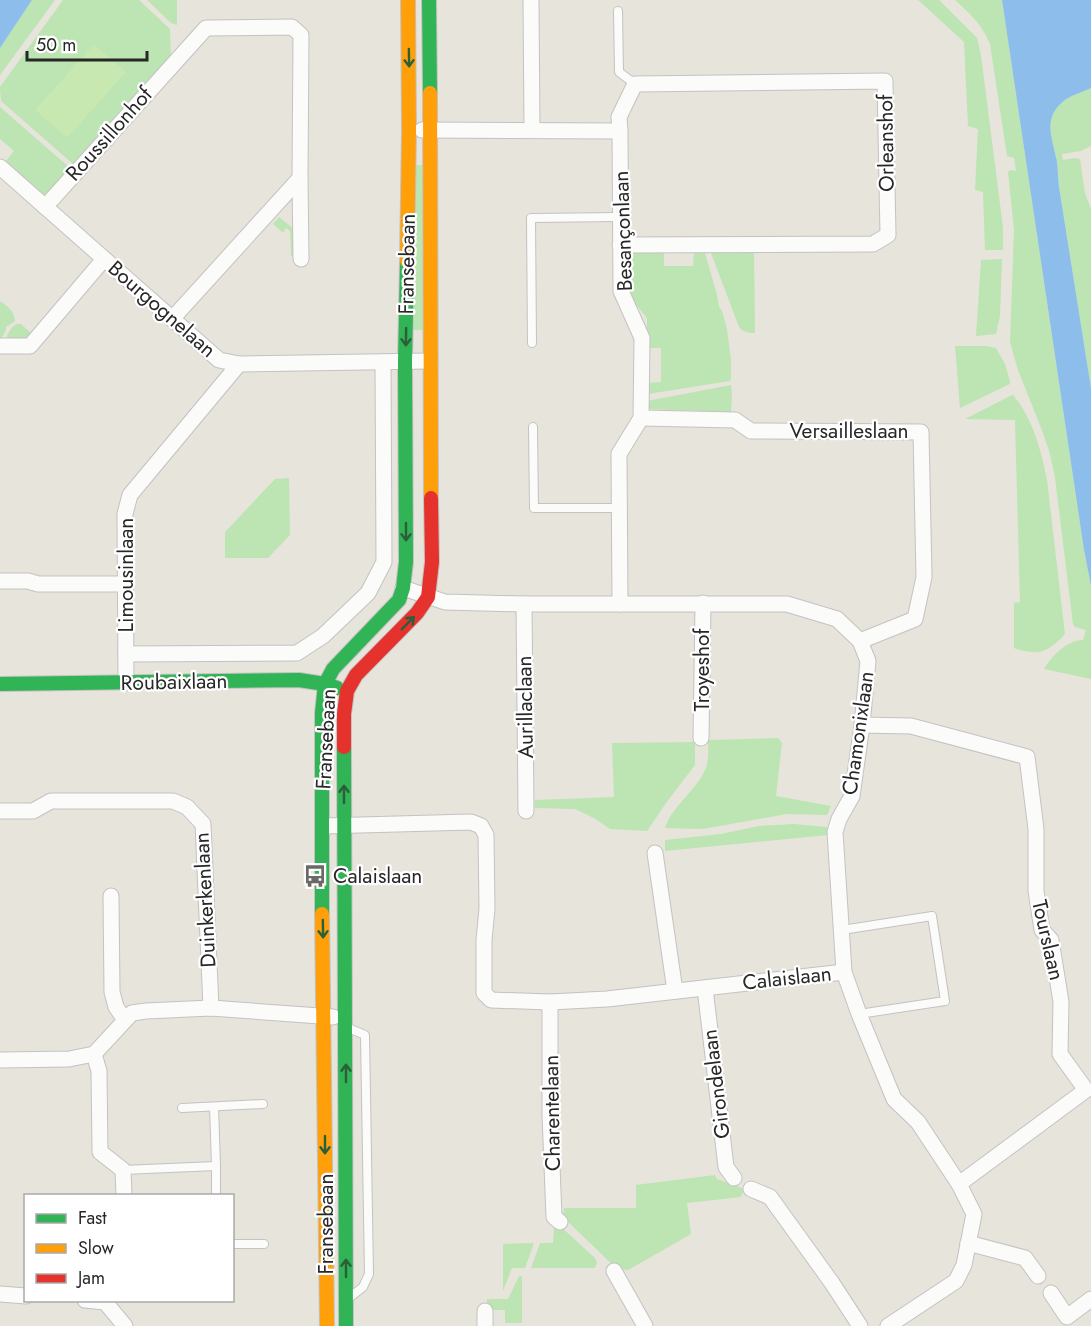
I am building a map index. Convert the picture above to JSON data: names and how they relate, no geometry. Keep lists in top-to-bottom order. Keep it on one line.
{"streets":{"street":["Roussillonhof","Orleanshof","Besançonlaan","Fransebaan","Bourgognelaan","Versailleslaan","Limousinlaan","Troyeshof","Roubaixlaan","Aurillaclaan","Chamonixlaan","Duinkerkenlaan","Tourslaan","Calaislaan","Girondelaan","Charentelaan"]},"crossings":[["Roussillonhof","Bourgognelaan"],["Orleanshof","Besançonlaan"],["Besançonlaan","Versailleslaan"],["Besançonlaan","Chamonixlaan"],["Fransebaan","Bourgognelaan"],["Fransebaan","Roubaixlaan"],["Fransebaan","Chamonixlaan"],["Fransebaan","Calaislaan"],["Bourgognelaan","Limousinlaan"],["Bourgognelaan","Roubaixlaan"],["Versailleslaan","Chamonixlaan"],["Limousinlaan","Roubaixlaan"],["Troyeshof","Chamonixlaan"],["Aurillaclaan","Chamonixlaan"],["Chamonixlaan","Tourslaan"],["Chamonixlaan","Calaislaan"],["Calaislaan","Girondelaan"],["Calaislaan","Charentelaan"]],"places":{"bus stop":["Calaislaan"]},"legend":["Fast","Slow","Jam"],"scale_bar":"50 m"}
